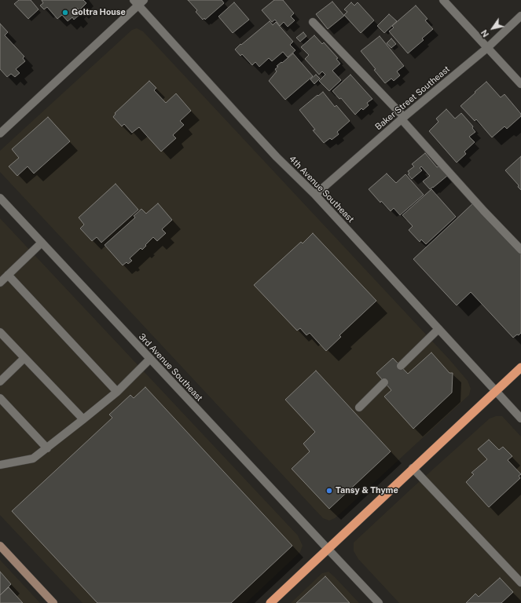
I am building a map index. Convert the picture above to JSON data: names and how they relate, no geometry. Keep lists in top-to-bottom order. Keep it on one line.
{"streets":{"street":["Baker Street Southeast","4th Avenue Southeast","3rd Avenue Southeast"]},"crossings":[["Baker Street Southeast","4th Avenue Southeast"]],"places":["Goltra House","Tansy & Thyme"],"north":"bottom left"}
